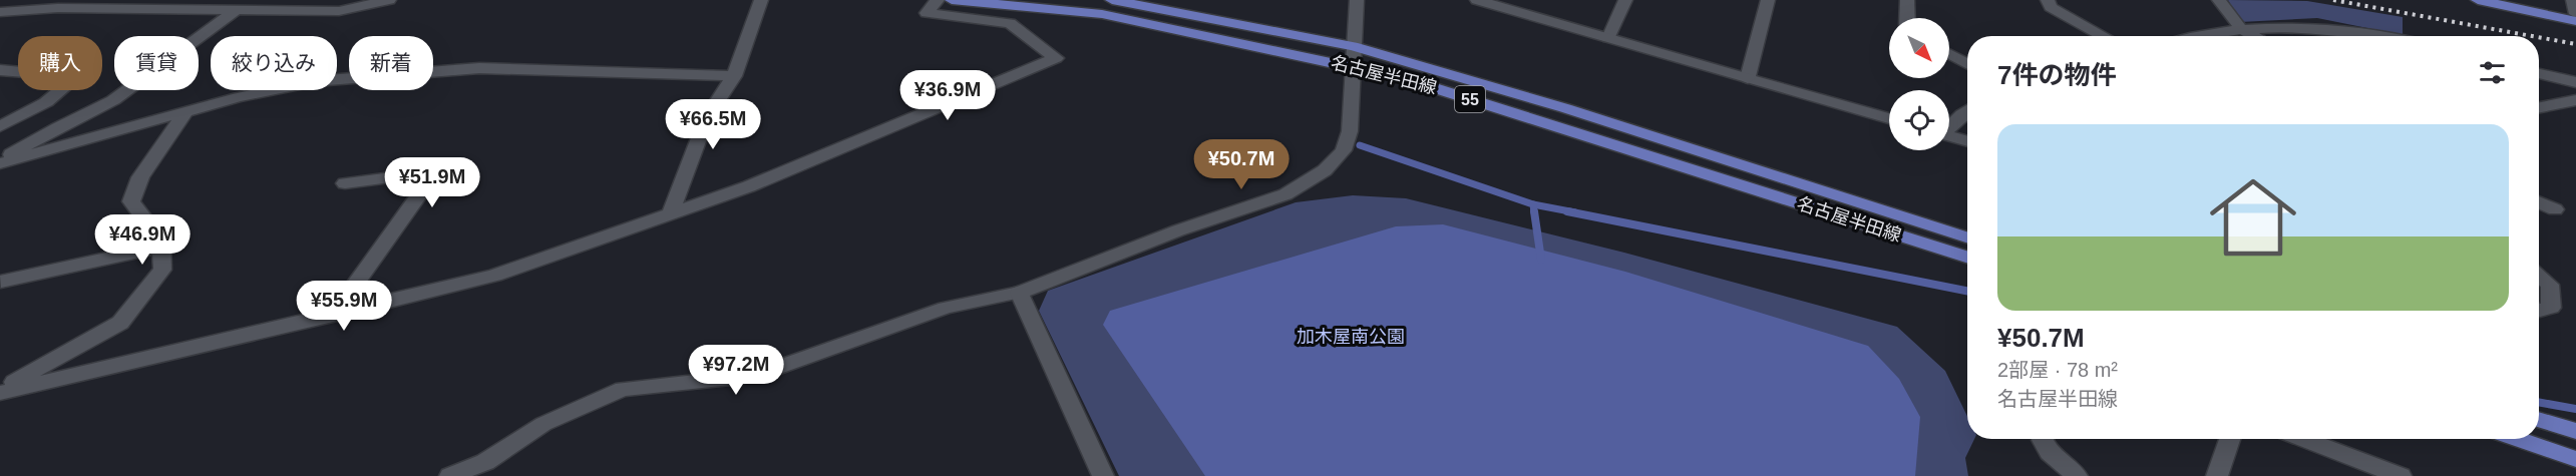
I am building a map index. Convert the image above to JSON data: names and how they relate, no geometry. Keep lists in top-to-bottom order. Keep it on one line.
{"streets":{"main road":["名古屋半田線","55"]},"parks":["加木屋南公園"],"north":"bottom right","page":{"chip":["購入","賃貸","絞り込み","新着"],"heading":"7件の物件","price":["¥36.9M","¥66.5M","¥50.7M","¥51.9M","¥46.9M","¥55.9M","¥97.2M"],"list":[{"name":"¥50.7M","note":"2部屋 · 78 m² · 名古屋半田線"}]}}
